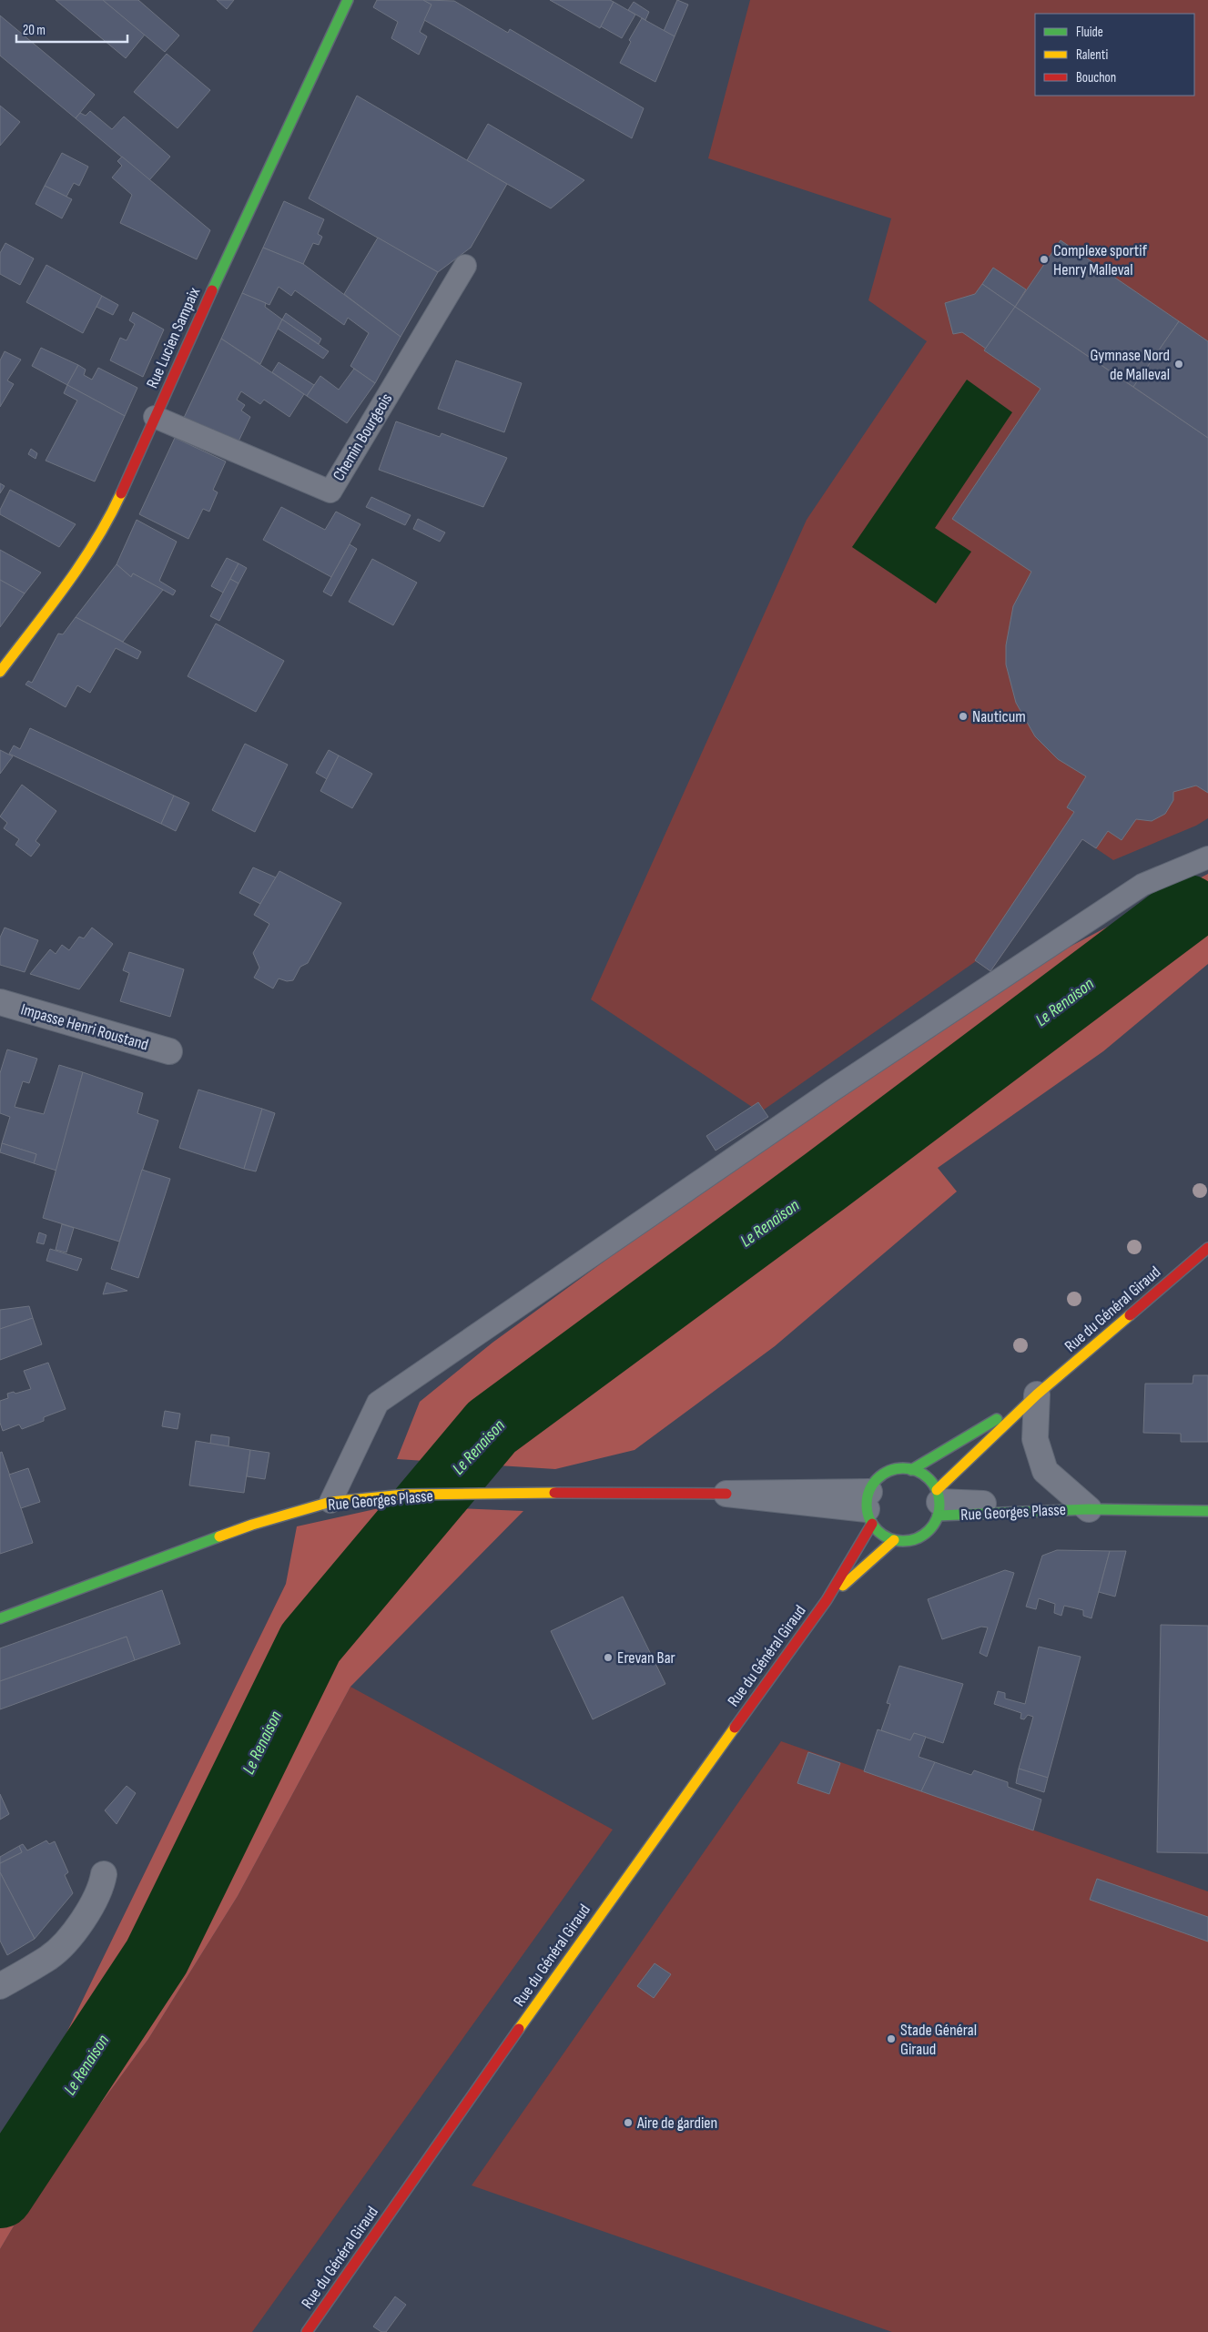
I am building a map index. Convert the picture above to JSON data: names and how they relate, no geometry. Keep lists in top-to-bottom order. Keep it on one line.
{"streets":{"street":["Rue Lucien Sampaix","Impasse Henri Roustand","Rue du Général Giraud","Rue Georges Plasse"],"lane":["Chemin Bourgeois"]},"crossings":[["Rue Lucien Sampaix","Chemin Bourgeois"],["Rue du Général Giraud","Rue Georges Plasse"]],"water":["Le Renaison"],"places":["Complexe sportif Henry Malleval","Gymnase Nord de Malleval","Nauticum","Erevan Bar","Stade Général Giraud","Aire de gardien"],"legend":["Fluide","Ralenti","Bouchon"],"scale_bar":"20 m"}
